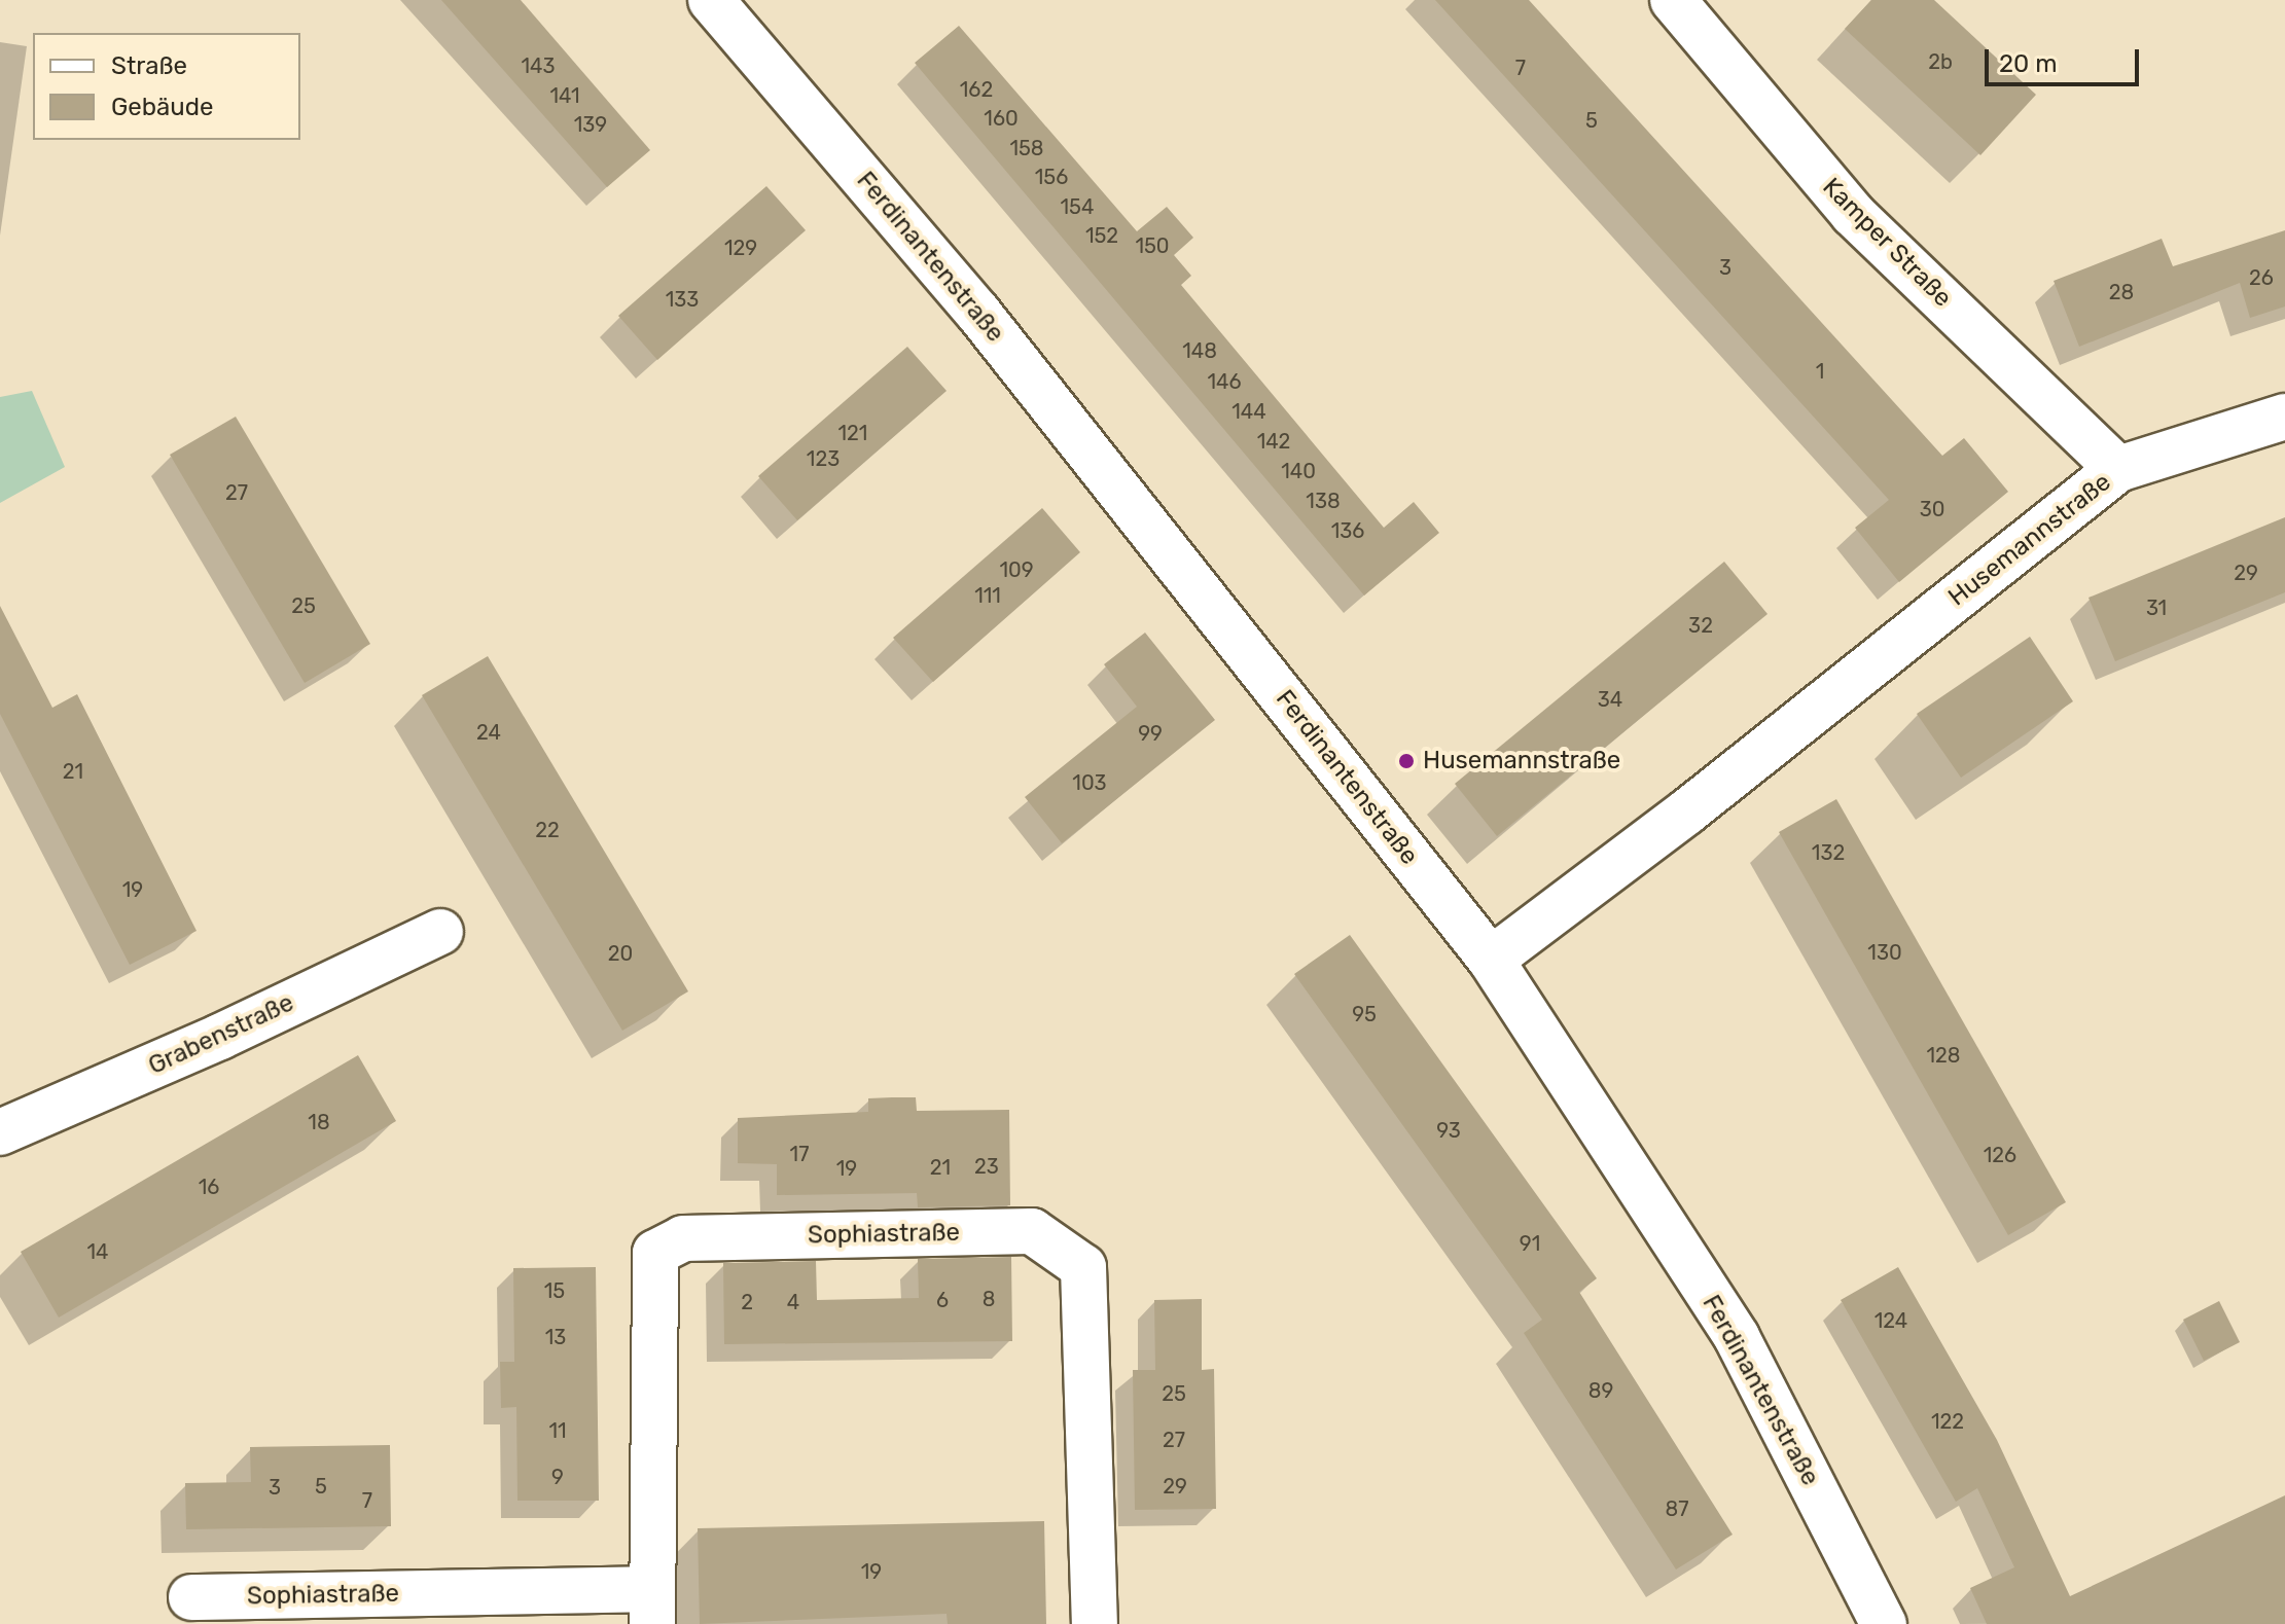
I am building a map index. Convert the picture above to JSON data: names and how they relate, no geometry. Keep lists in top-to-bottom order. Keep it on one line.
{"streets":{"street":["Kamper Straße","Ferdinantenstraße","Husemannstraße","Grabenstraße","Sophiastraße"]},"crossings":[["Kamper Straße","Husemannstraße"],["Ferdinantenstraße","Husemannstraße"]],"places":["Husemannstraße"],"house_numbers":["2b","143","7","162","141","160","5","139","158","156","154","152","150","129","3","26","28","133","148","1","146","144","121","142","123","140","27","138","30","136","109","29","111","25","31","32","34","24","99","21","103","22","132","19","130","20","95","128","18","93","17","126","23","21","19","16","91","14","15","8","6","2","4","124","13","89","25","122","11","27","9","5","29","3","7","87","19"],"legend":["Straße","Gebäude"],"scale_bar":"20 m"}
